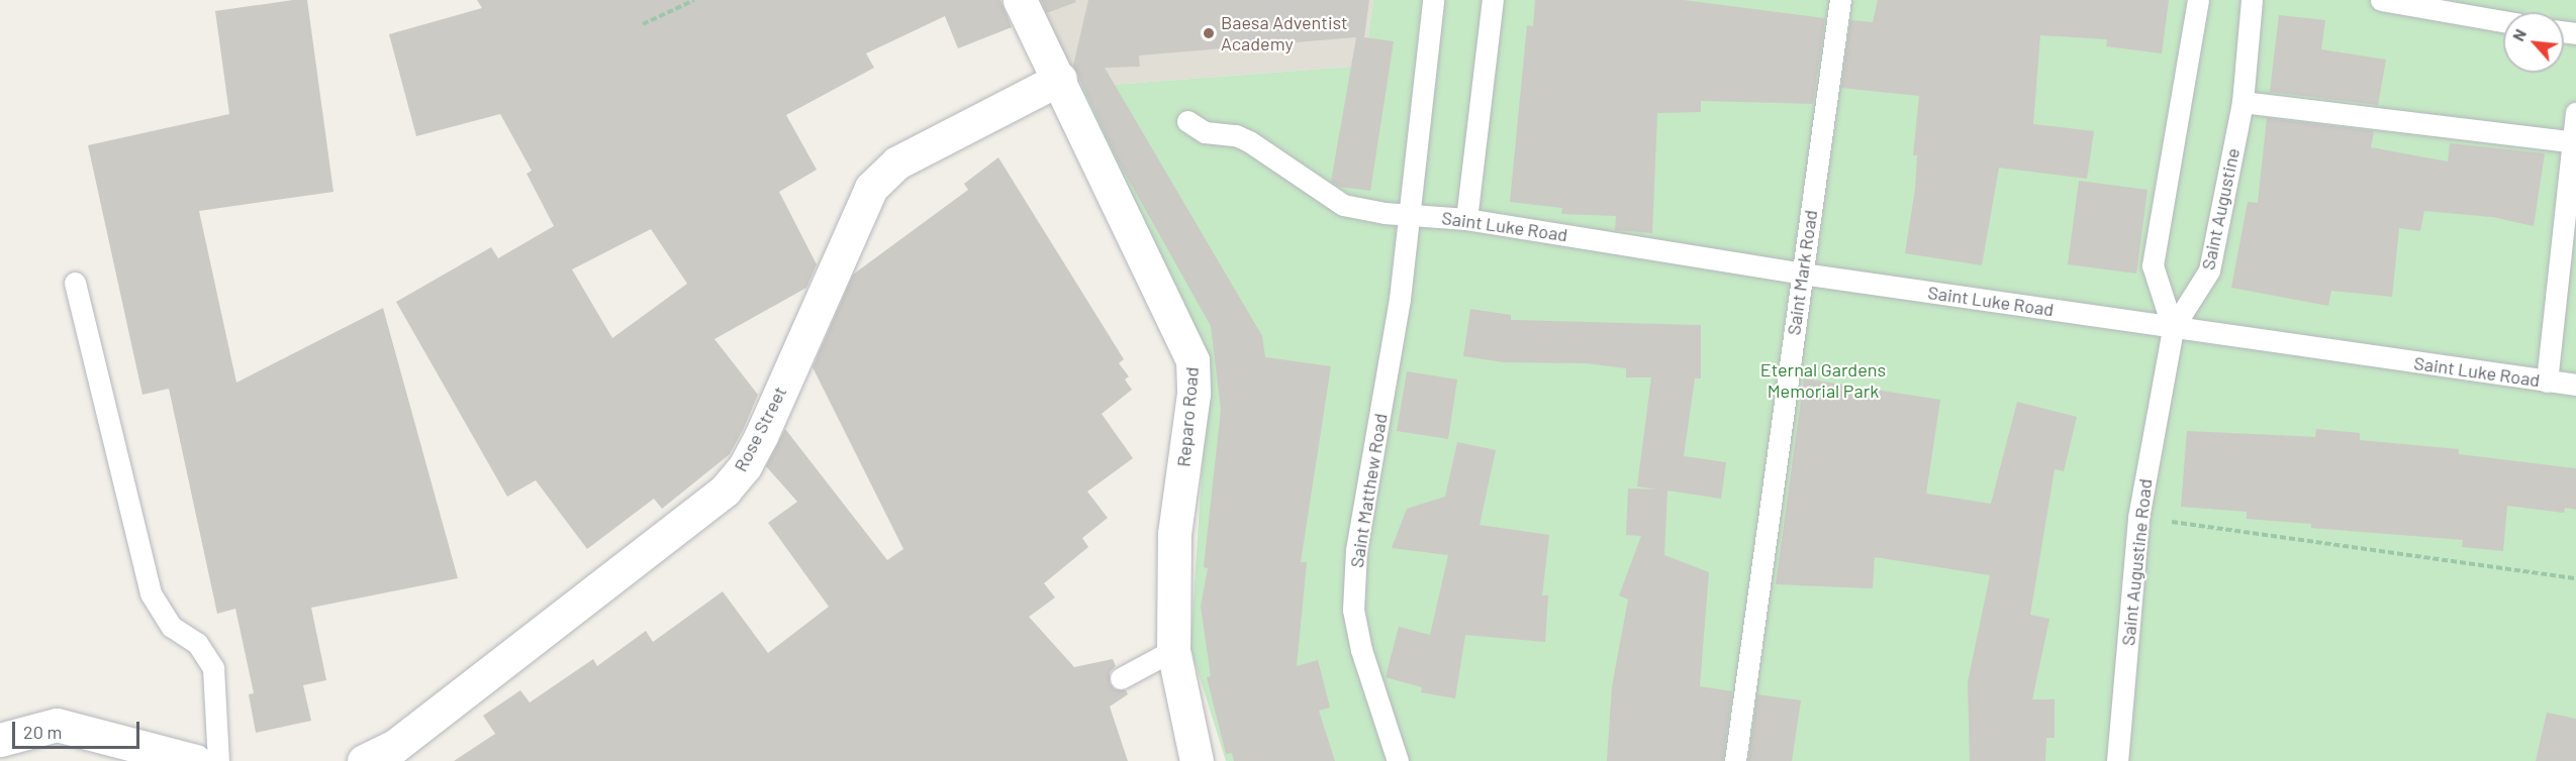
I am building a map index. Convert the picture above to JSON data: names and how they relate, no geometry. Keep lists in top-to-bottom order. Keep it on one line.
{"streets":{"street":["Reparo Road","Rose Street"],"lane":["Saint Augustine","Saint Luke Road","Saint Mark Road","Saint Matthew Road","Saint Augustine Road"]},"crossings":[["Saint Augustine","Saint Luke Road"],["Saint Augustine","Saint Augustine Road"],["Saint Luke Road","Saint Mark Road"],["Saint Luke Road","Saint Matthew Road"],["Saint Luke Road","Saint Augustine Road"],["Reparo Road","Rose Street"]],"parks":["Eternal Gardens Memorial Park"],"places":["Baesa Adventist Academy"],"scale_bar":"20 m","north":"top left"}
